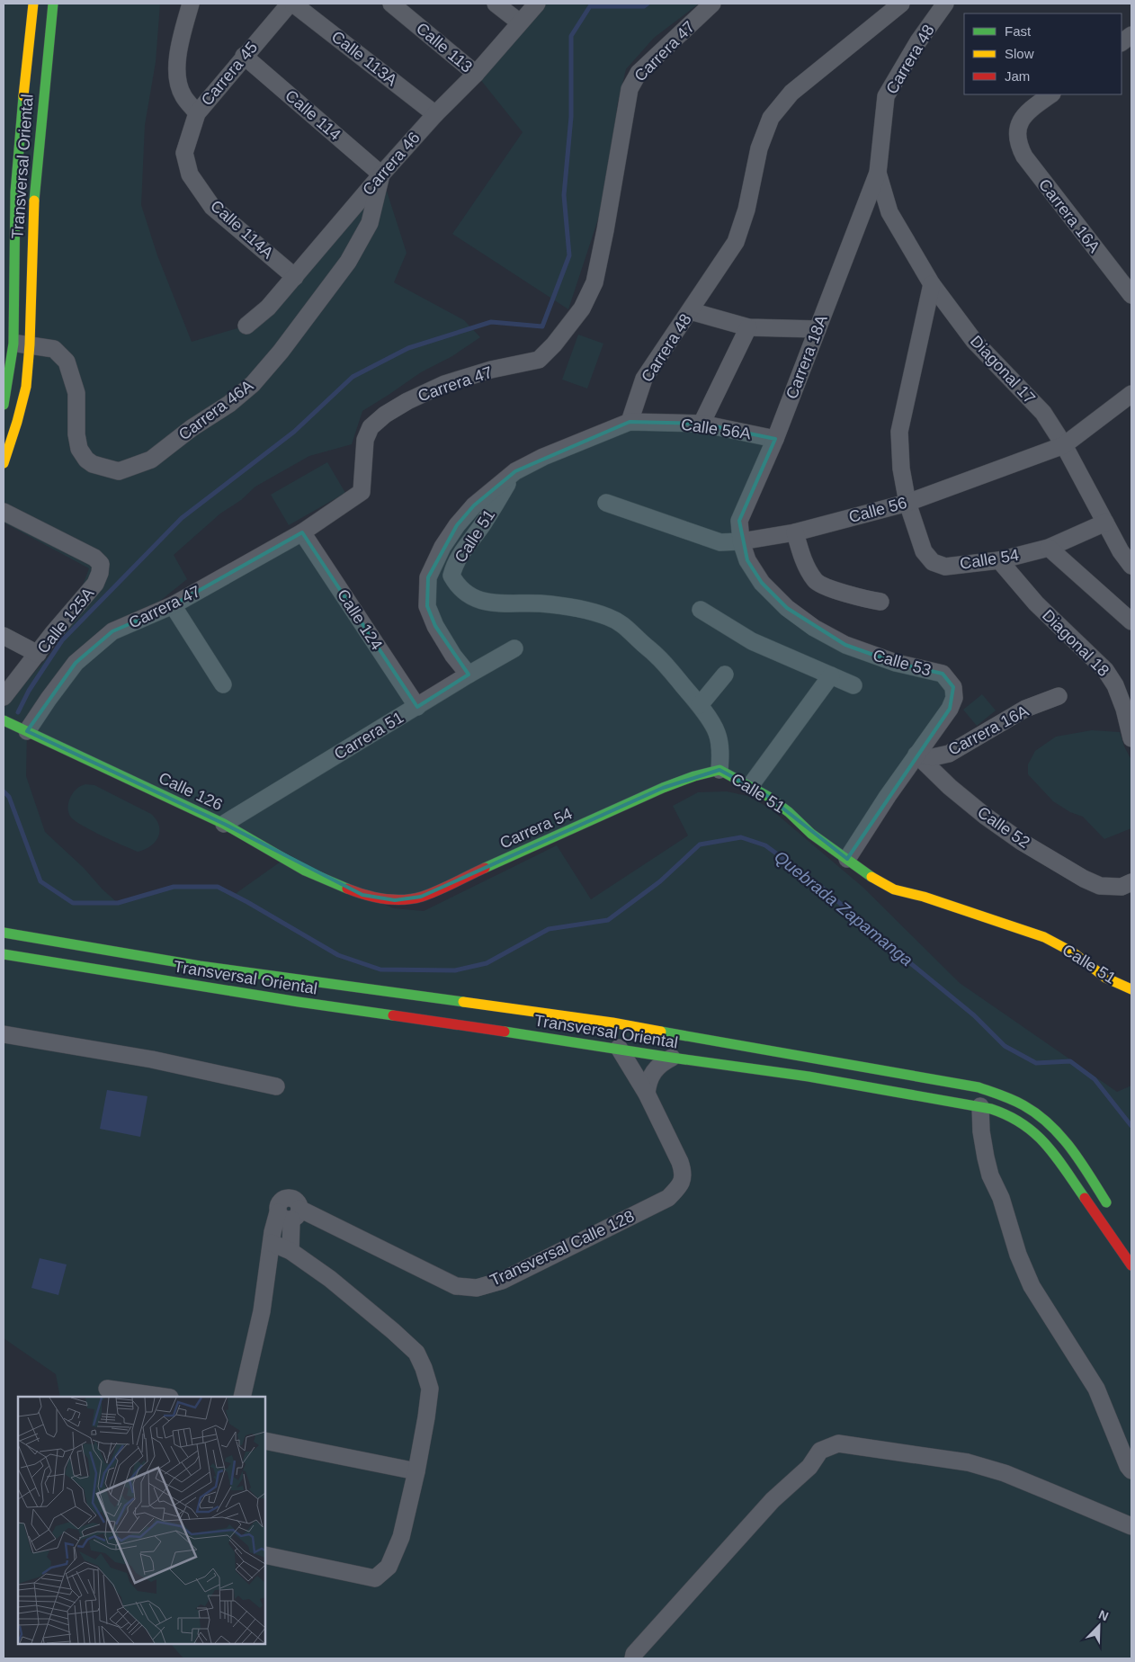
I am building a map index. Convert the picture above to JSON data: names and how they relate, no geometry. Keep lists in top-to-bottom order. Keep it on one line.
{"streets":{"main road":["Transversal Oriental","Calle 51","Calle 126","Carrera 54"],"street":["Calle 113","Carrera 47","Calle 113A","Carrera 48","Carrera 45","Calle 114","Carrera 46","Carrera 16A","Calle 114A","Carrera 18A","Diagonal 17","Carrera 46A","Calle 56A","Calle 56","Calle 54","Calle 124","Calle 125A","Diagonal 18","Calle 53","Carrera 51","Calle 52","Transversal Calle 128"]},"crossings":[["Calle 113","Carrera 46"],["Carrera 47","Calle 124"],["Carrera 47","Calle 126"],["Calle 113A","Carrera 46"],["Carrera 48","Carrera 18A"],["Carrera 48","Diagonal 17"],["Carrera 48","Calle 56A"],["Carrera 45","Calle 114"],["Carrera 45","Calle 114A"],["Calle 114","Carrera 46"],["Calle 114","Carrera 46A"],["Carrera 46","Calle 114A"],["Carrera 46","Carrera 46A"],["Transversal Oriental","Carrera 46A"],["Transversal Oriental","Transversal Calle 128"],["Carrera 16A","Calle 53"],["Carrera 16A","Calle 52"],["Carrera 18A","Diagonal 17"],["Carrera 18A","Calle 56A"],["Carrera 18A","Calle 56"],["Carrera 18A","Calle 53"],["Diagonal 17","Calle 56"],["Diagonal 17","Calle 54"],["Calle 56","Calle 54"],["Calle 56","Calle 53"],["Calle 51","Calle 53"],["Calle 51","Carrera 54"],["Calle 54","Diagonal 18"],["Calle 124","Carrera 51"],["Calle 53","Calle 52"],["Carrera 51","Calle 126"],["Calle 126","Carrera 54"]],"water":["Quebrada Zapamanga"],"legend":["Fast","Slow","Jam"],"north":"top right"}
